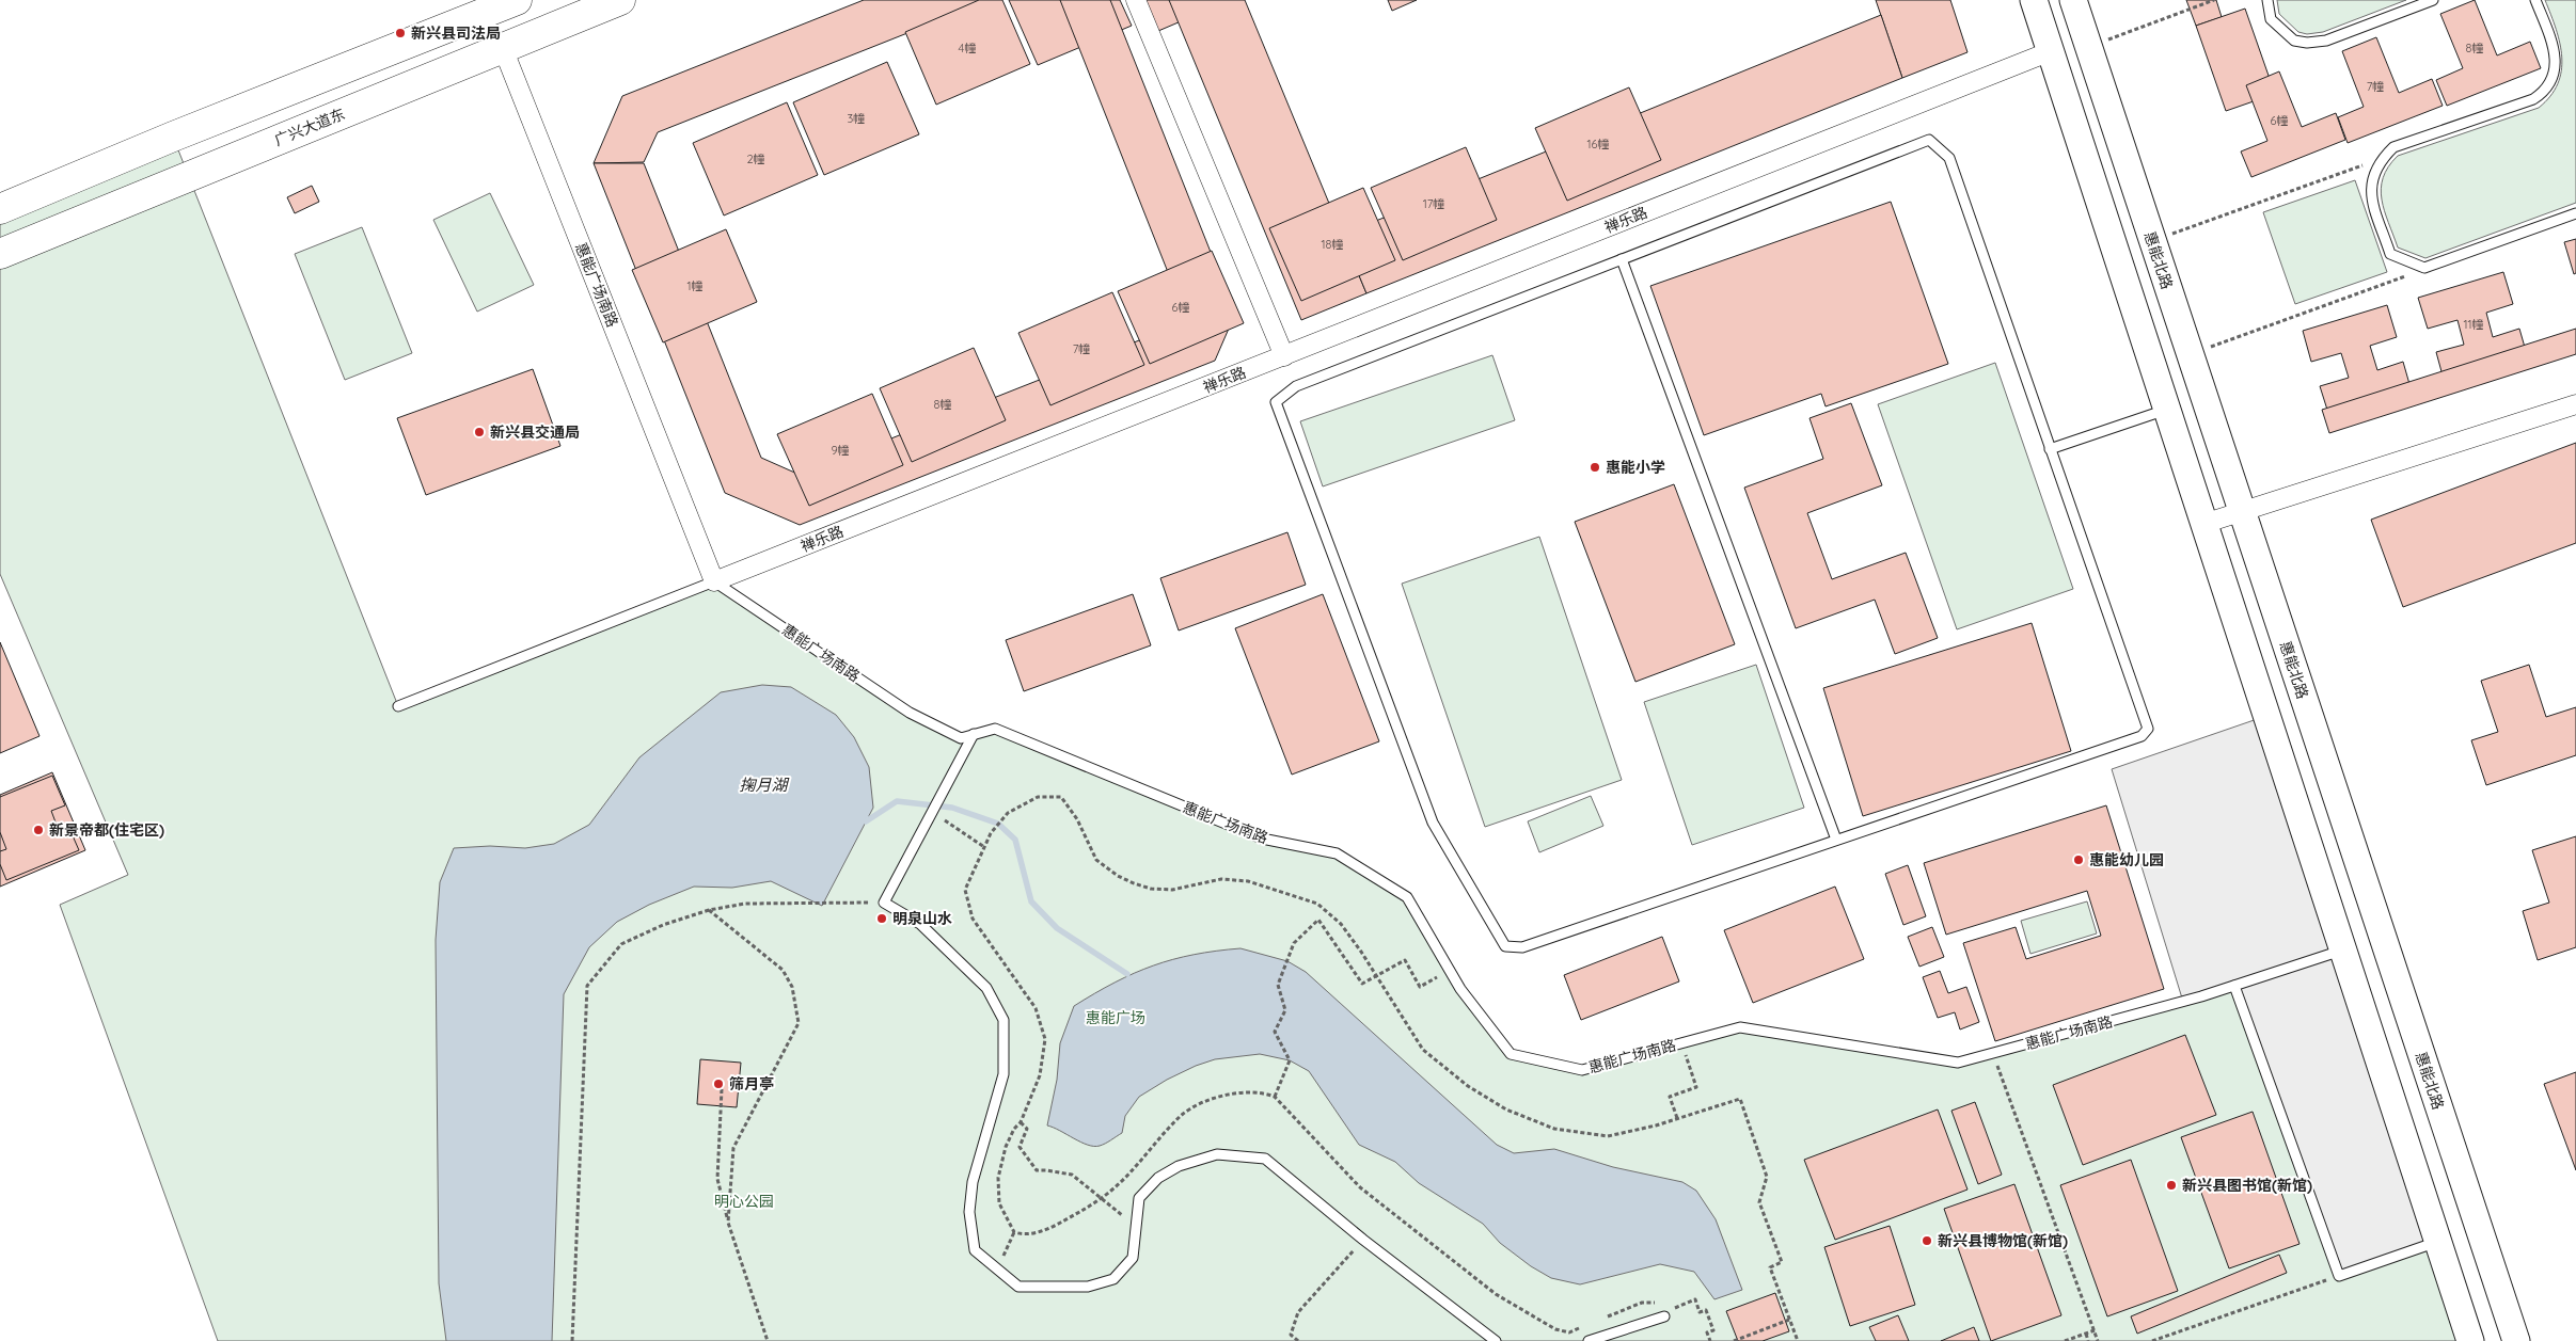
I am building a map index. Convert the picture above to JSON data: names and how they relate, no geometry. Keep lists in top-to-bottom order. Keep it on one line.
{"streets":{"highway":["广兴大道东"],"street":["禅乐路","惠能北路","惠能广场南路"]},"crossings":[["广兴大道东","惠能广场南路"],["禅乐路","惠能广场南路"]],"water":["掬月湖"],"parks":["惠能广场","明心公园"],"places":["新兴县司法局","新兴县交通局","惠能小学","新景帝都(住宅区)","惠能幼儿园","明泉山水","筛月亭","新兴县图书馆(新馆)","新兴县博物馆(新馆)"],"house_numbers":["4幢","8幢","7幢","3幢","6幢","16幢","2幢","17幢","18幢","1幢","6幢","11幢","7幢","8幢","9幢"]}
